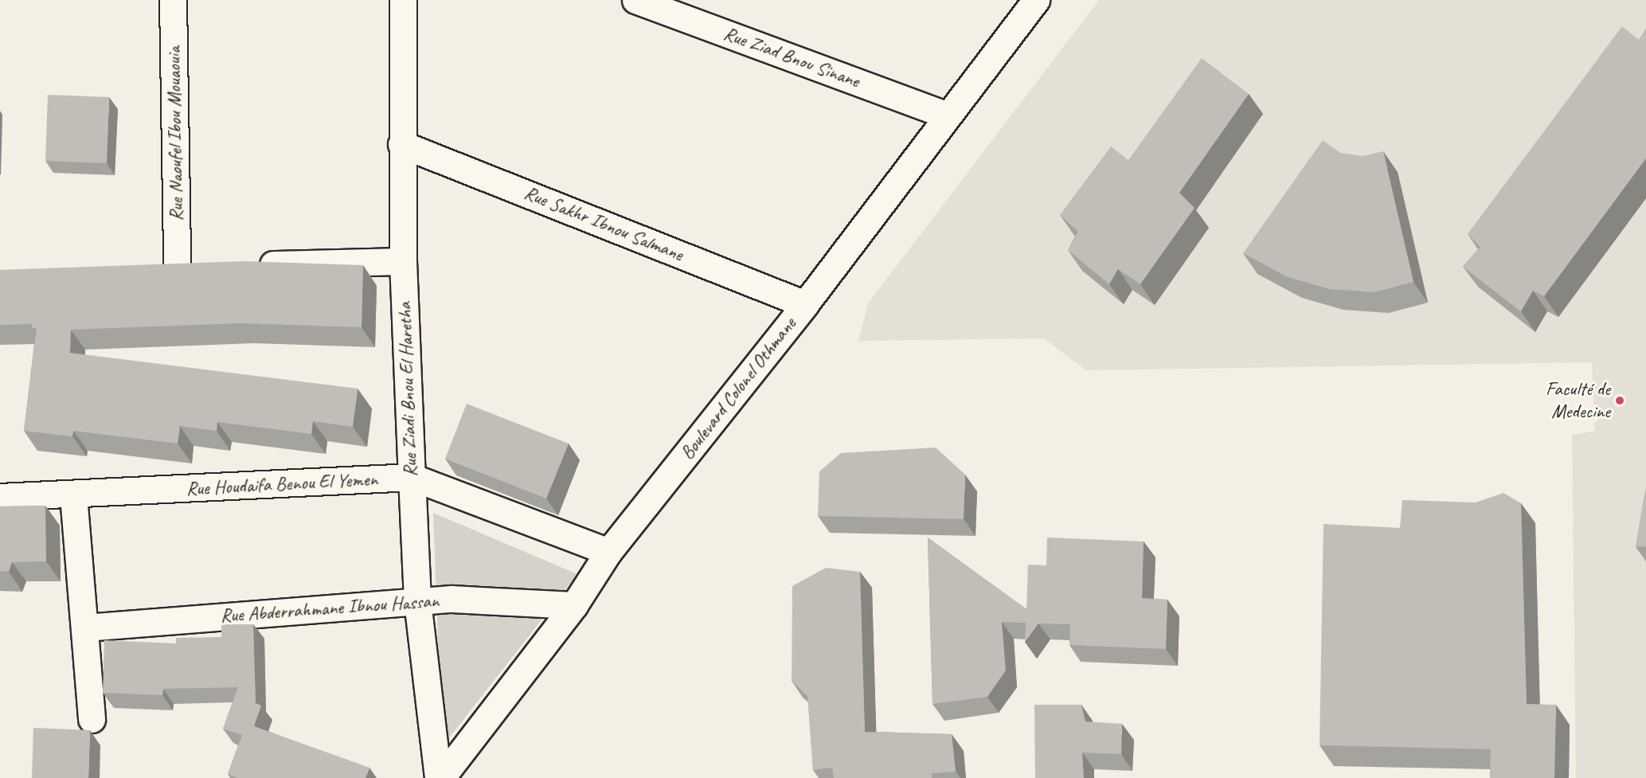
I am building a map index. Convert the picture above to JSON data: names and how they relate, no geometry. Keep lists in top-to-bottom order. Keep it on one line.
{"streets":{"street":["Rue Ziad Bnou Sinane","Rue Naoufel Ibou Mouaouia","Rue Sakhr Ibnou Salmane","Boulevard Colonel Othmane","Rue Ziadi Bnou El Haretha","Rue Houdaifa Benou El Yemen","Rue Abderrahmane Ibnou Hassan"]},"crossings":[["Rue Ziad Bnou Sinane","Boulevard Colonel Othmane"],["Rue Sakhr Ibnou Salmane","Boulevard Colonel Othmane"],["Rue Sakhr Ibnou Salmane","Rue Ziadi Bnou El Haretha"],["Boulevard Colonel Othmane","Rue Houdaifa Benou El Yemen"],["Boulevard Colonel Othmane","Rue Abderrahmane Ibnou Hassan"],["Rue Ziadi Bnou El Haretha","Rue Houdaifa Benou El Yemen"],["Rue Ziadi Bnou El Haretha","Rue Abderrahmane Ibnou Hassan"]],"places":["Faculté de Medecine"]}
